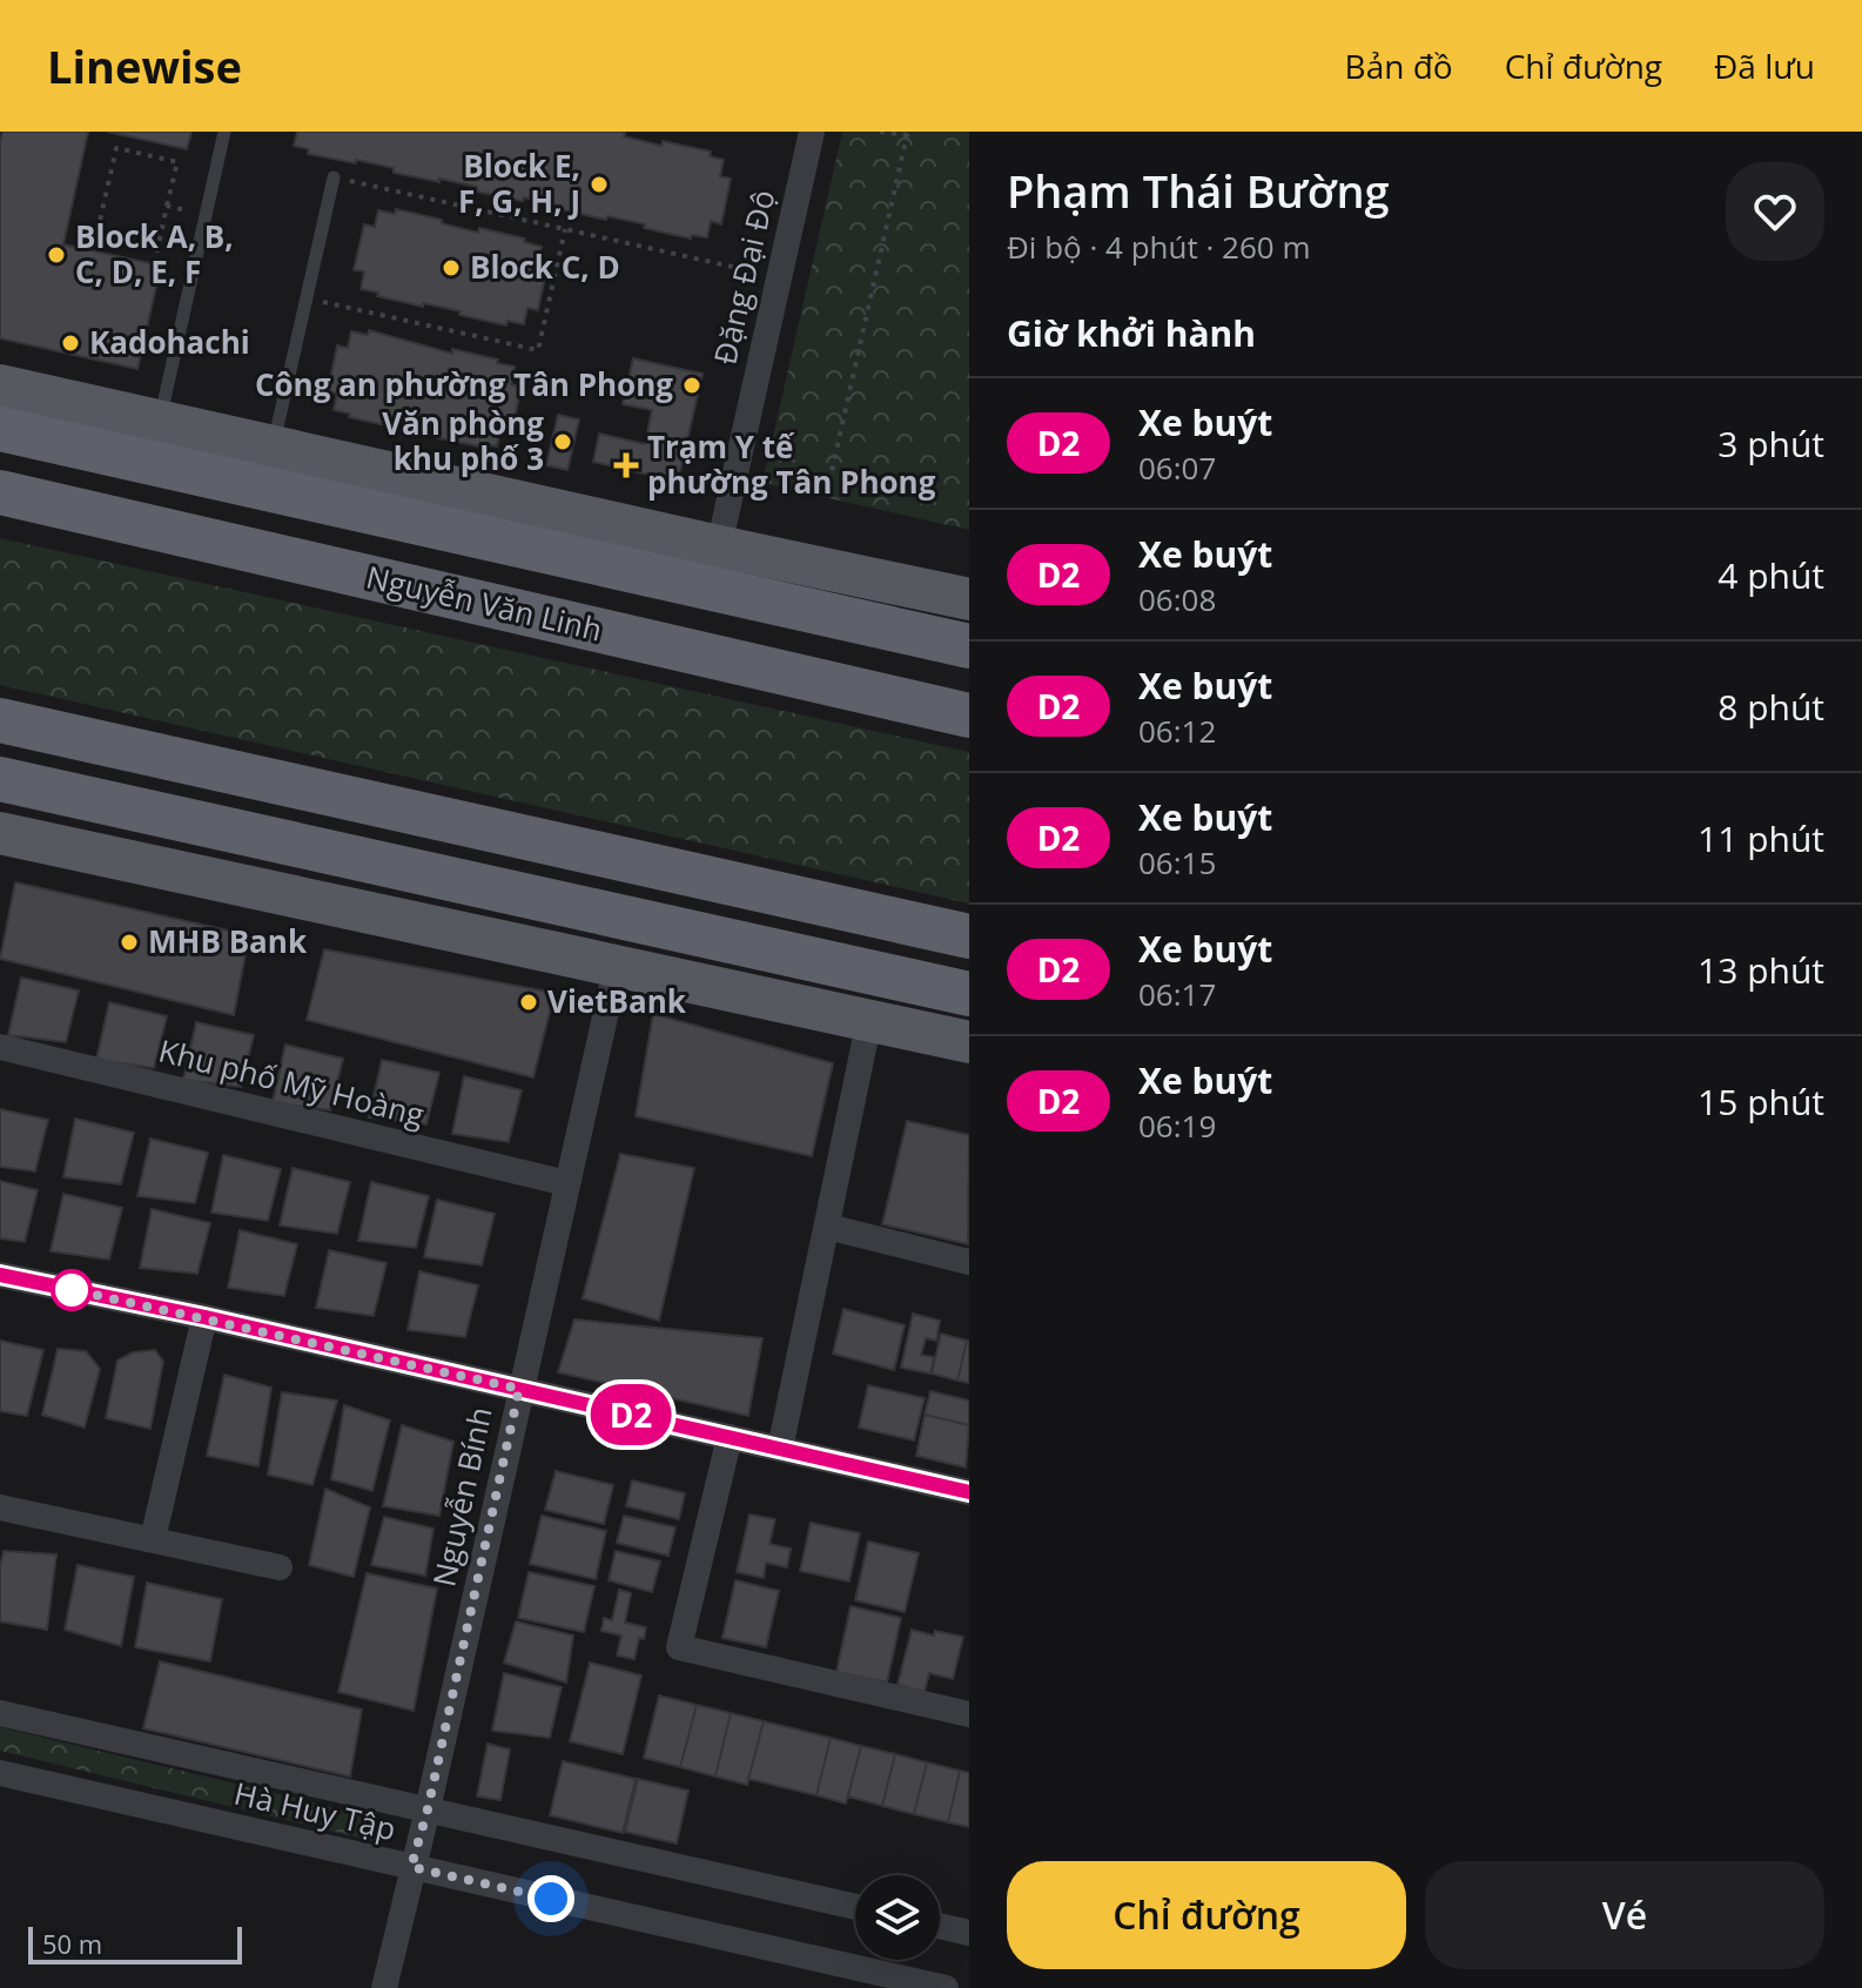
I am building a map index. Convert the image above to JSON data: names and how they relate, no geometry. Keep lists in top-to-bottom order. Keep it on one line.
{"streets":{"highway":["Nguyễn Văn Linh"],"street":["Đặng Đại Độ","Khu phố Mỹ Hoàng","Nguyễn Bính","Hà Huy Tập"]},"crossings":[["Đặng Đại Độ","Nguyễn Văn Linh"],["Khu phố Mỹ Hoàng","Nguyễn Bính"],["Nguyễn Bính","Hà Huy Tập"]],"places":{"other":["Block E, F, G, H, J","Block A, B, C, D, E, F","Block C, D","Kadohachi","Công an phường Tân Phong","Văn phòng khu phố 3","MHB Bank","VietBank"],"health":["Trạm Y tế phường Tân Phong"]},"lines":["bus line D2"],"scale_bar":"50 m","page":{"header":"Linewise","nav":["Bản đồ","Chỉ đường","Đã lưu"],"on_map":"D2","heading":[["Phạm Thái Bường","Đi bộ · 4 phút · 260 m"],"Giờ khởi hành"],"list":[{"mark":"D2","name":"Xe buýt","note":"06:07","value":"3 phút"},{"mark":"D2","name":"Xe buýt","note":"06:08","value":"4 phút"},{"mark":"D2","name":"Xe buýt","note":"06:12","value":"8 phút"},{"mark":"D2","name":"Xe buýt","note":"06:15","value":"11 phút"},{"mark":"D2","name":"Xe buýt","note":"06:17","value":"13 phút"},{"mark":"D2","name":"Xe buýt","note":"06:19","value":"15 phút"}],"buttons":["Chỉ đường","Vé"],"scale":"50 m"}}
